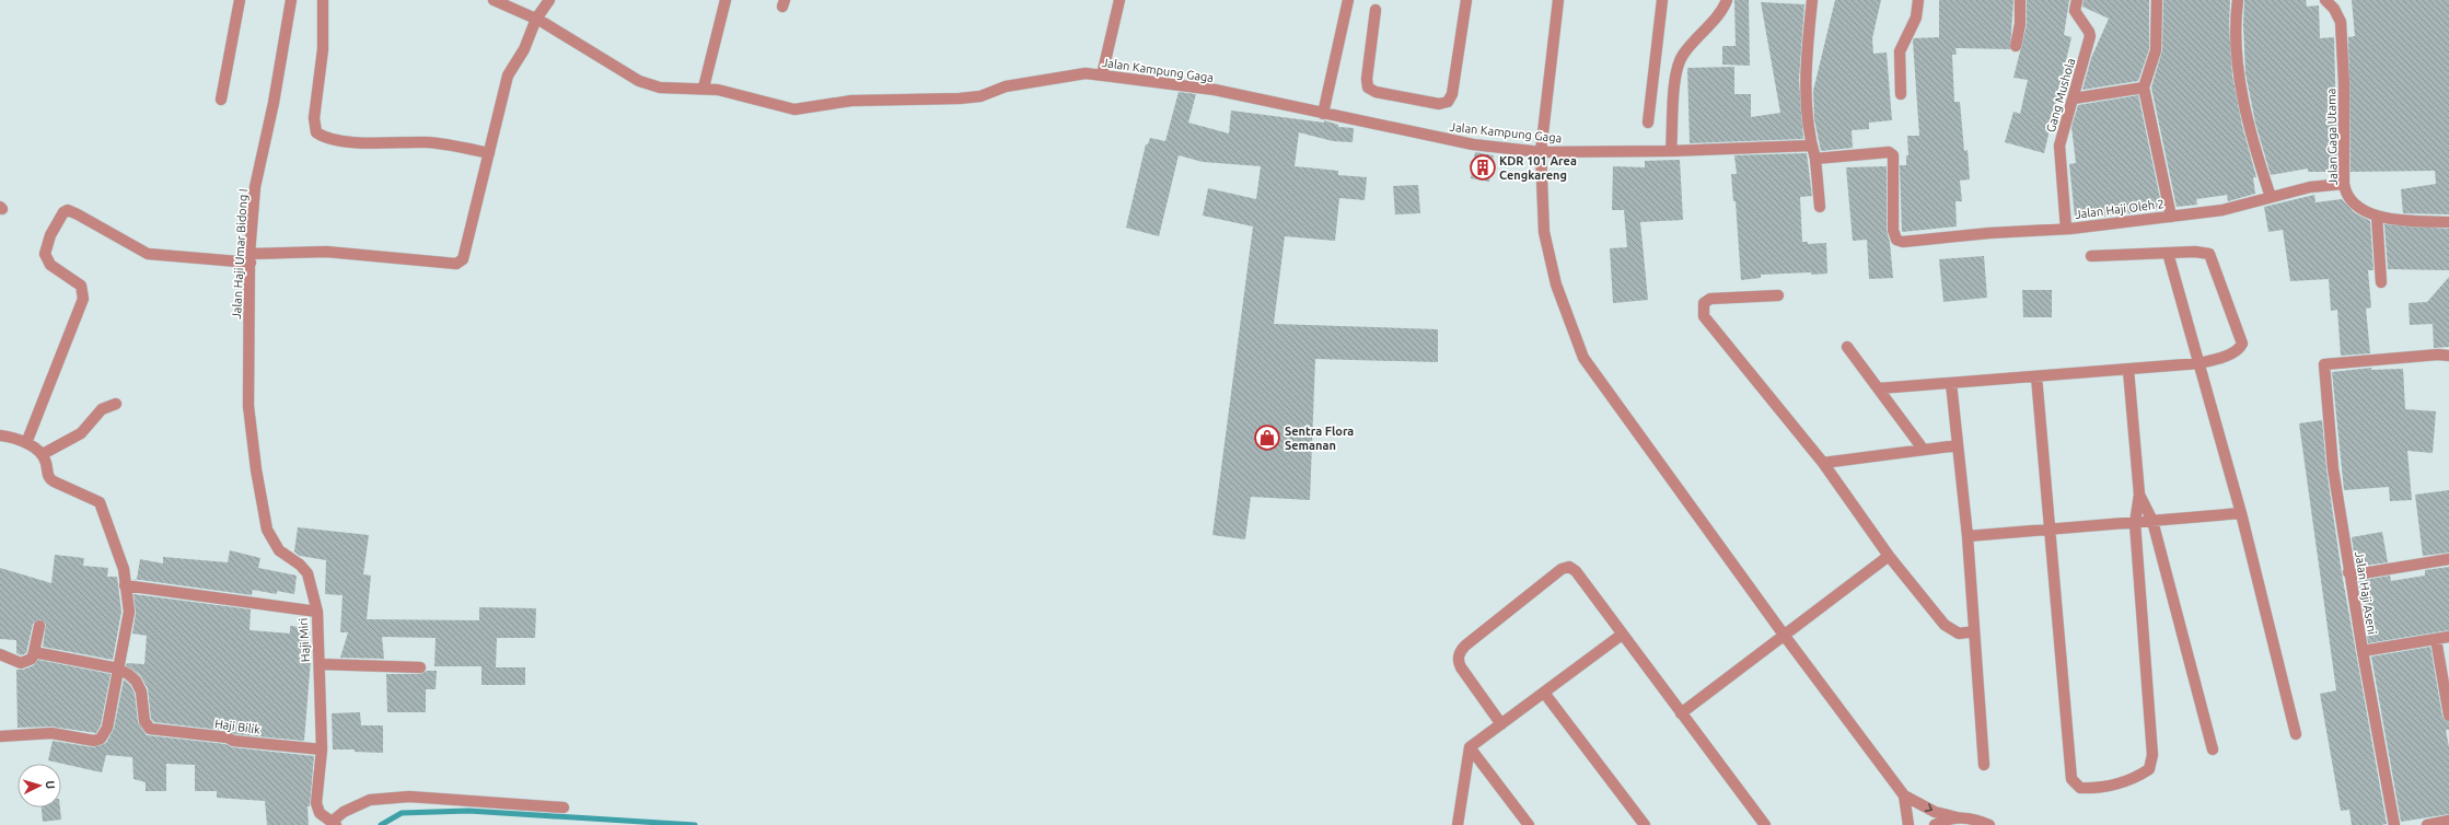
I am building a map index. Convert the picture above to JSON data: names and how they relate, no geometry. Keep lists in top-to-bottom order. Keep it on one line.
{"streets":{"street":["Jalan Kampung Gaga","Gang Mushola","Jalan Gaga Utama","Jalan Haji Oleh 2","Jalan Haji Umar Bidong I","Jalan Haji Aseni","Haji Miri","Haji Bilik"]},"crossings":[["Gang Mushola","Jalan Haji Oleh 2"],["Jalan Gaga Utama","Jalan Haji Oleh 2"],["Jalan Haji Umar Bidong I","Haji Miri"],["Haji Miri","Haji Bilik"]],"places":{"building":["KDR 101 Area Cengkareng"],"shop":["Sentra Flora Semanan"]},"north":"right"}
